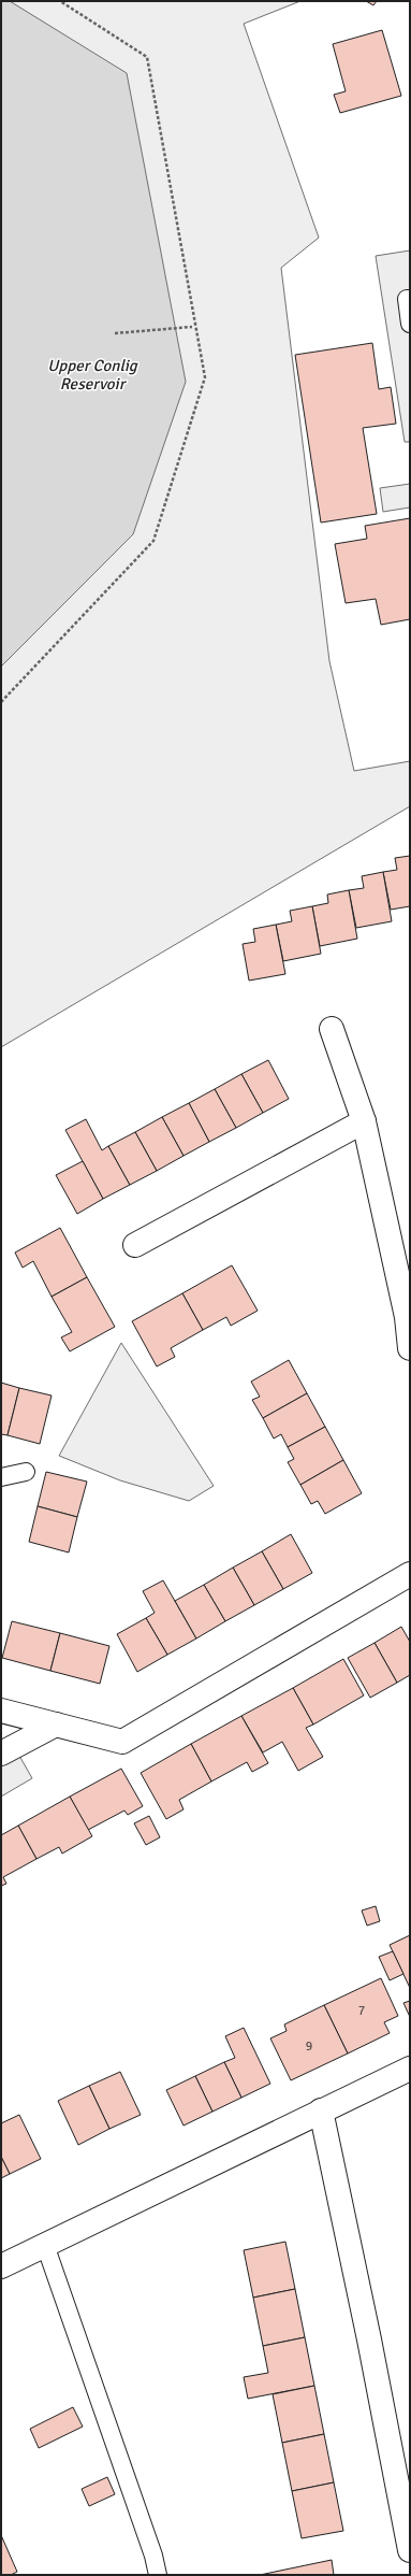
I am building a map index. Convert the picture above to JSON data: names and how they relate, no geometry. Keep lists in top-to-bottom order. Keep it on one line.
{"water":["Upper Conlig Reservoir"],"house_numbers":["7","9"]}
